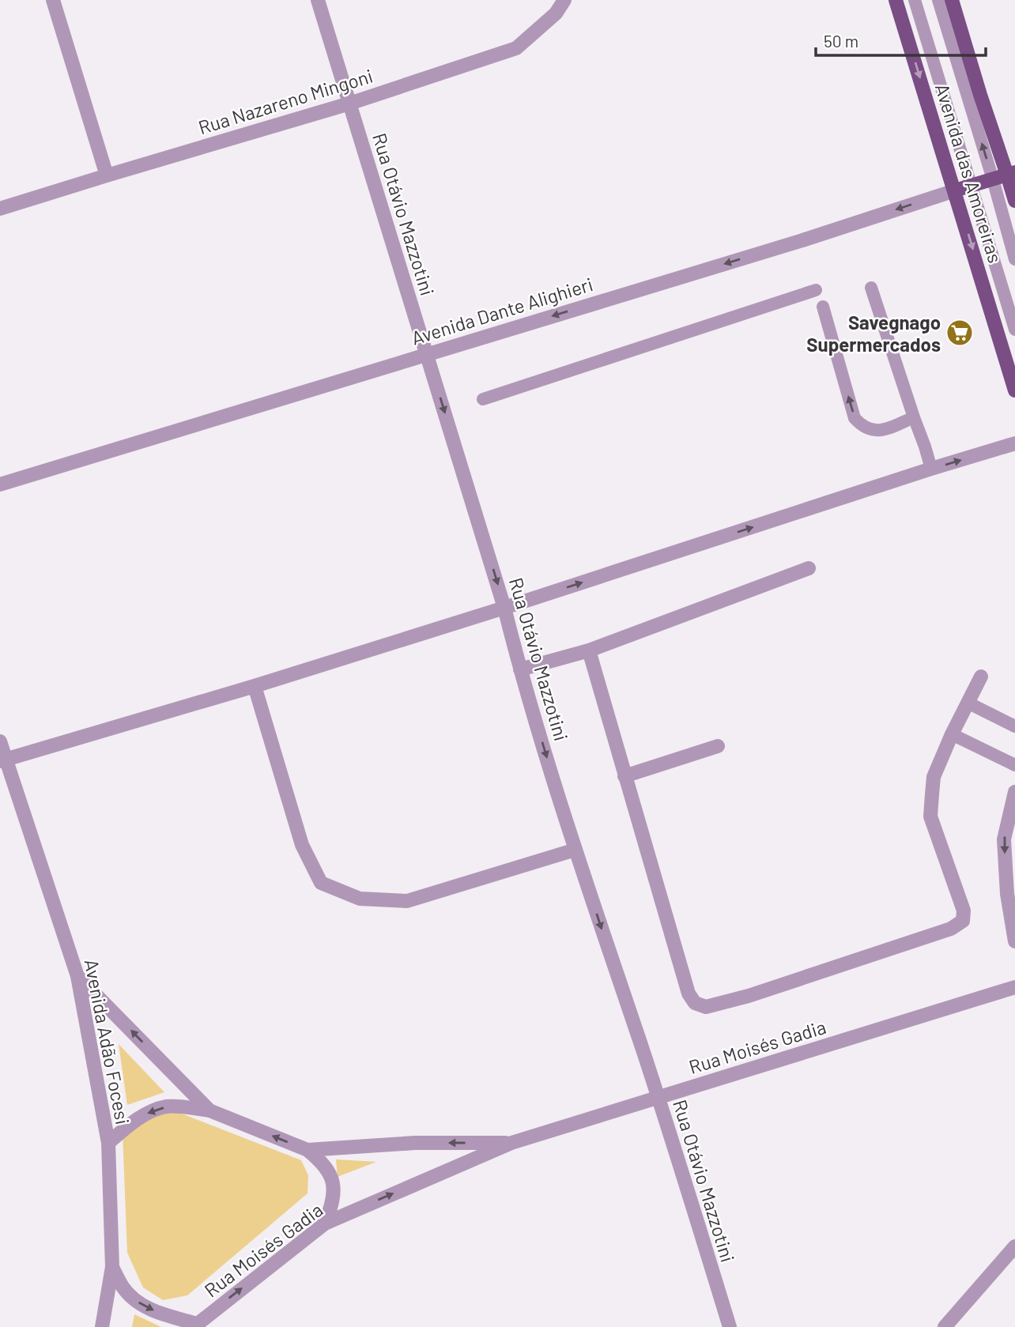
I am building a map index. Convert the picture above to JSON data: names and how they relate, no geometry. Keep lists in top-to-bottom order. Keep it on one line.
{"streets":{"main road":["Avenida das Amoreiras","Avenida Dante Alighieri"],"street":["Rua Nazareno Mingoni","Rua Otávio Mazzotini","Avenida Adão Focesi","Rua Moisés Gadia"]},"crossings":[["Rua Nazareno Mingoni","Rua Otávio Mazzotini"],["Avenida das Amoreiras","Avenida Dante Alighieri"],["Rua Otávio Mazzotini","Avenida Dante Alighieri"],["Rua Otávio Mazzotini","Rua Moisés Gadia"],["Avenida Adão Focesi","Rua Moisés Gadia"]],"one_way":["Rua Otávio Mazzotini","Avenida Dante Alighieri"],"places":{"supermarket":["Savegnago Supermercados"]},"scale_bar":"50 m"}
